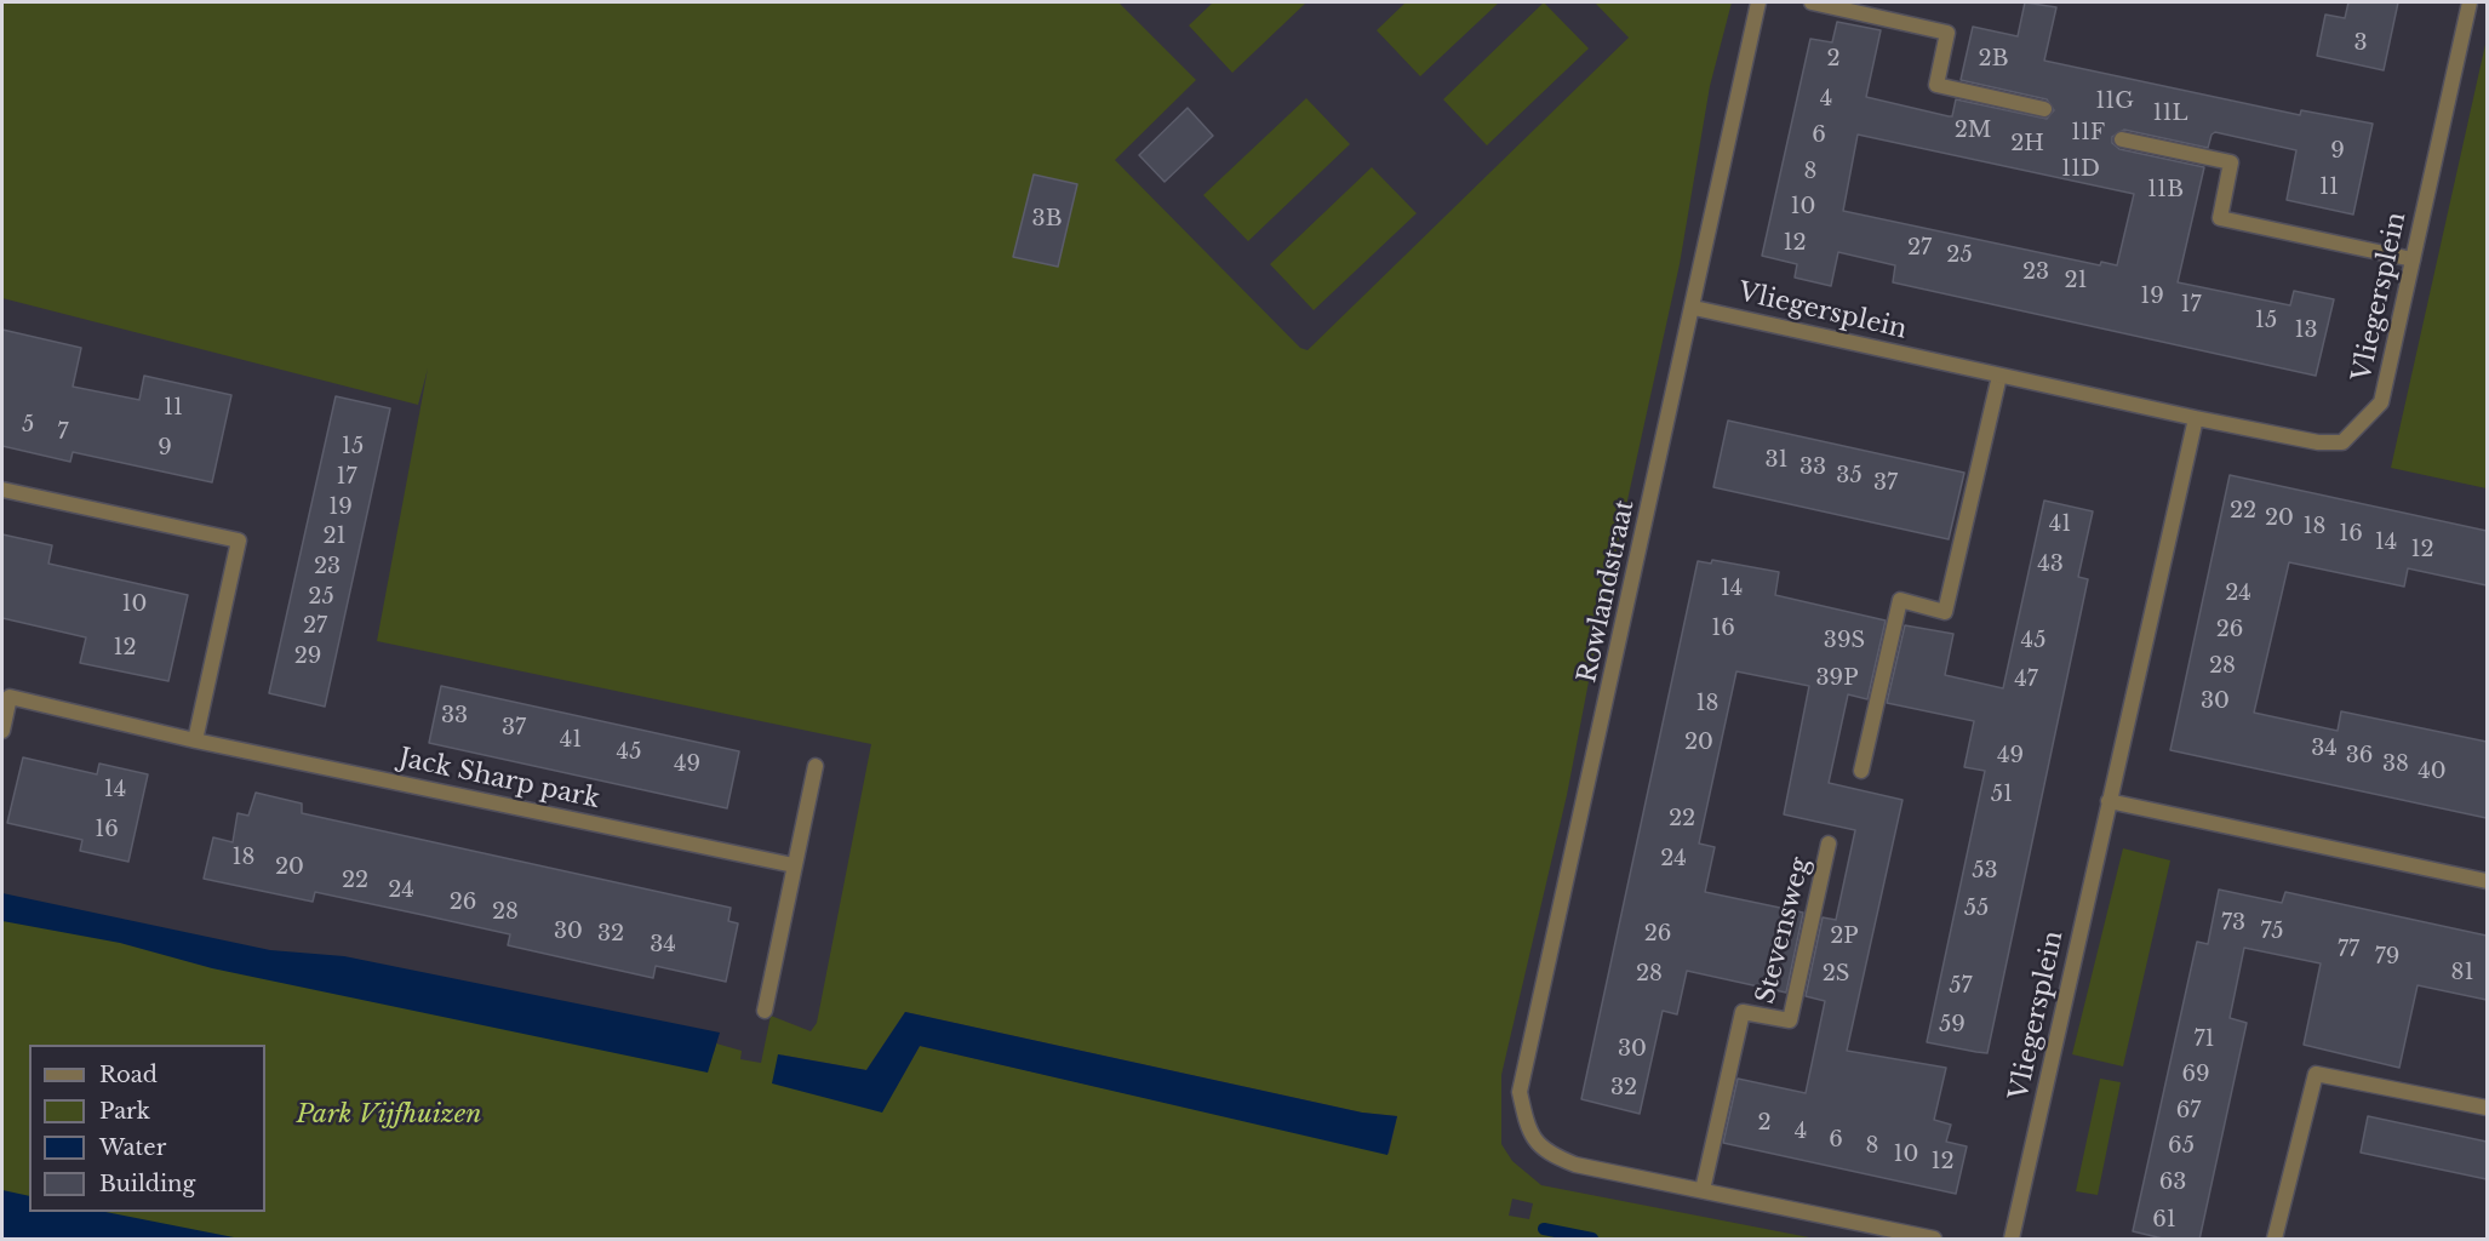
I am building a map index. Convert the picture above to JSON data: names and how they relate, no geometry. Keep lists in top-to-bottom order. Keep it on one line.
{"streets":{"street":["Vliegersplein","Rowlandstraat","Jack Sharp park","Stevensweg"]},"crossings":[["Vliegersplein","Rowlandstraat"],["Rowlandstraat","Stevensweg"]],"parks":["Park Vijfhuizen"],"house_numbers":["3","2","2B","4","11G","11L","2M","11F","6","2H","9","11D","8","11","11B","10","3B","12","27","25","23","21","19","17","15","13","11","5","7","15","9","31","33","35","17","37","19","22","20","41","18","16","21","14","12","43","23","14","24","25","10","27","16","26","39S","45","12","29","28","39P","47","30","18","33","37","41","20","34","45","49","36","49","38","40","14","51","22","16","18","24","20","53","22","24","26","55","28","73","30","75","32","26","2P","34","77","79","81","28","2S","57","59","71","30","69","32","67","2","4","6","8","65","10","12","63","61"],"legend":["Road","Park","Water","Building"]}
